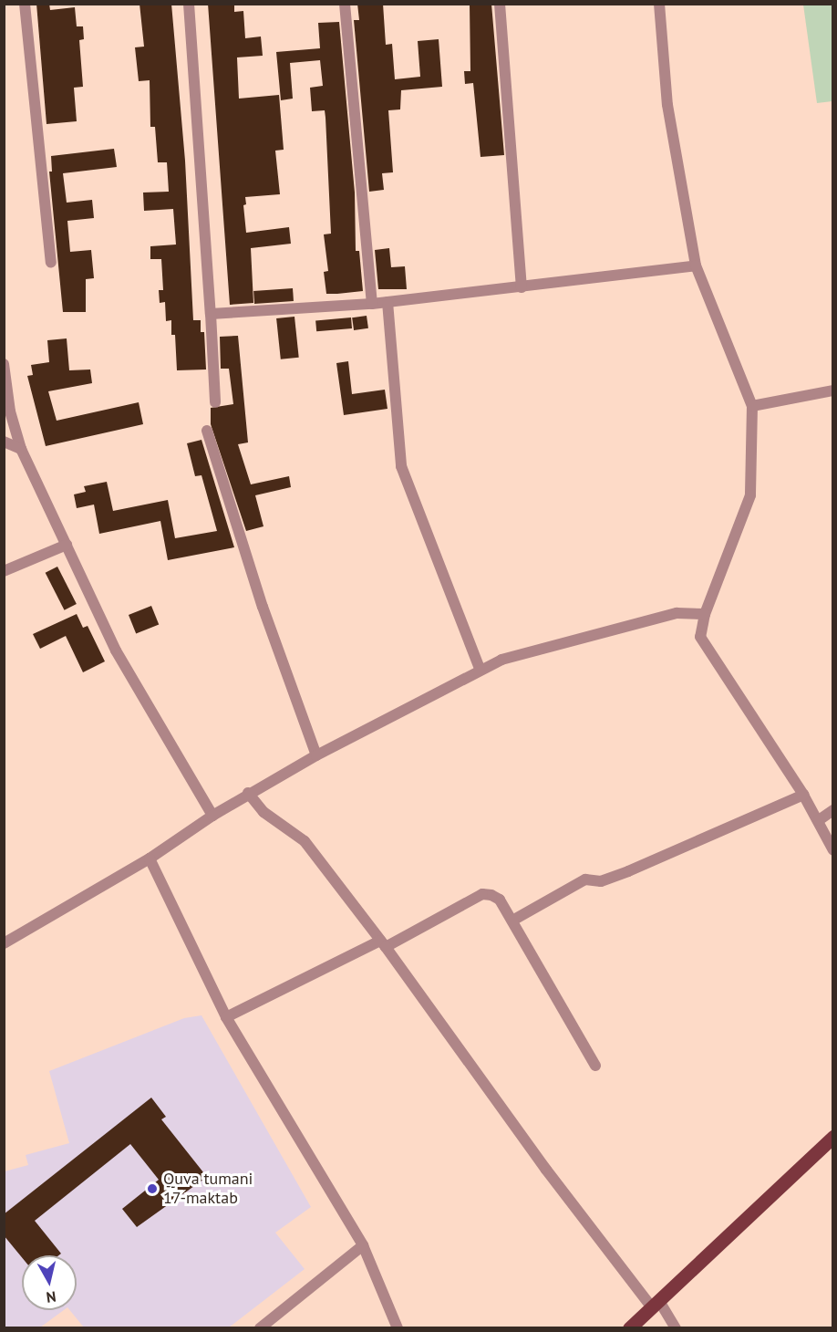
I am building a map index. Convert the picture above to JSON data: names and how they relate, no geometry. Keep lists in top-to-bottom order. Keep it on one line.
{"places":["Quva tumani 17-maktab"],"north":"bottom"}
